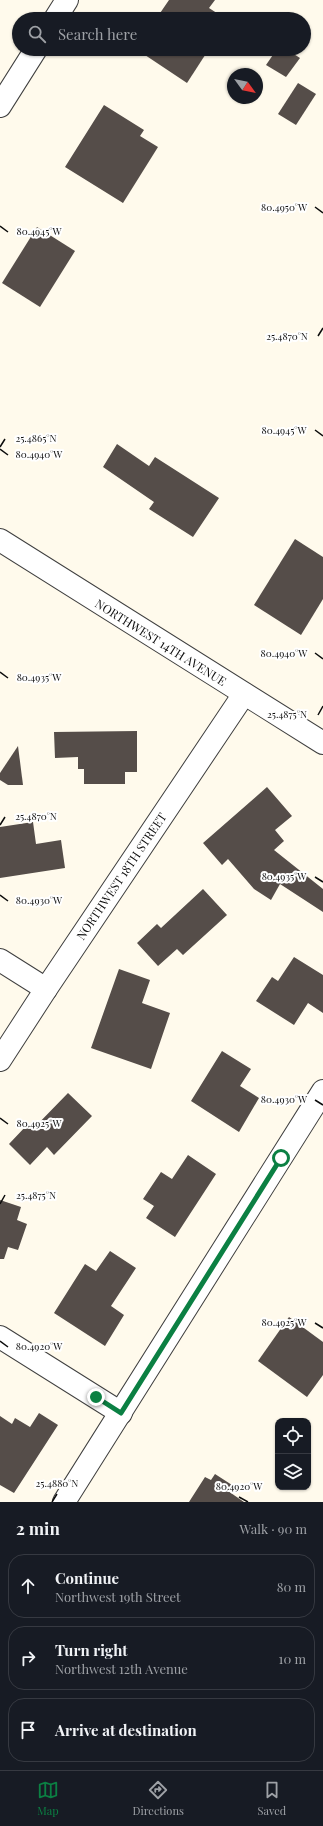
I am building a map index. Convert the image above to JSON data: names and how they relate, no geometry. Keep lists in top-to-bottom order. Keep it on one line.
{"streets":{"street":["NORTHWEST 14TH AVENUE","NORTHWEST 18TH STREET"]},"crossings":[["NORTHWEST 14TH AVENUE","NORTHWEST 18TH STREET"]],"north":"bottom right","page":{"search":"Search here","heading":["2 min","Walk · 90 m"],"list":[["Continue","Northwest 19th Street","80 m"],["Turn right","Northwest 12th Avenue","10 m"],"Arrive at destination"],"nav":["Map","Directions","Saved"]},"coordinates":["80.4950°W","80.4945°W","25.4870°N","25.4865°N","80.4940°W","80.4935°W","25.4875°N","80.4930°W","80.4925°W","80.4920°W","25.4880°N"]}
